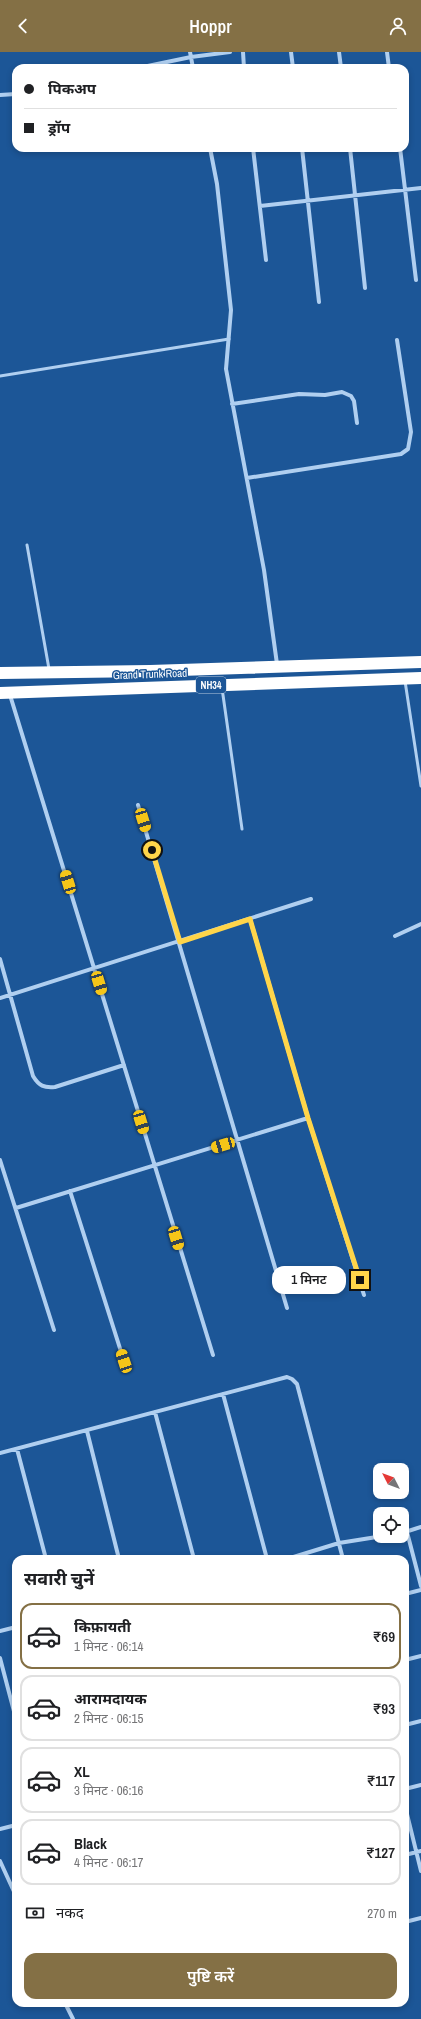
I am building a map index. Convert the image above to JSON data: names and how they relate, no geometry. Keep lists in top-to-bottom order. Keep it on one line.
{"streets":{"highway":["Grand Trunk Road","NH34"]},"north":"top left","page":{"header":"Hoppr","banner":["पिकअप","ड्रॉप"],"bubble":"1 मिनट","heading":"सवारी चुनें","list":[{"name":"किफ़ायती","note":"1 मिनट · 06:14","value":"₹69"},{"name":"आरामदायक","note":"2 मिनट · 06:15","value":"₹93"},{"name":"XL","note":"3 मिनट · 06:16","value":"₹117"},{"name":"Black","note":"4 मिनट · 06:17","value":"₹127"}],"pay":["नकद","270 m"],"buttons":"पुष्टि करें"}}
